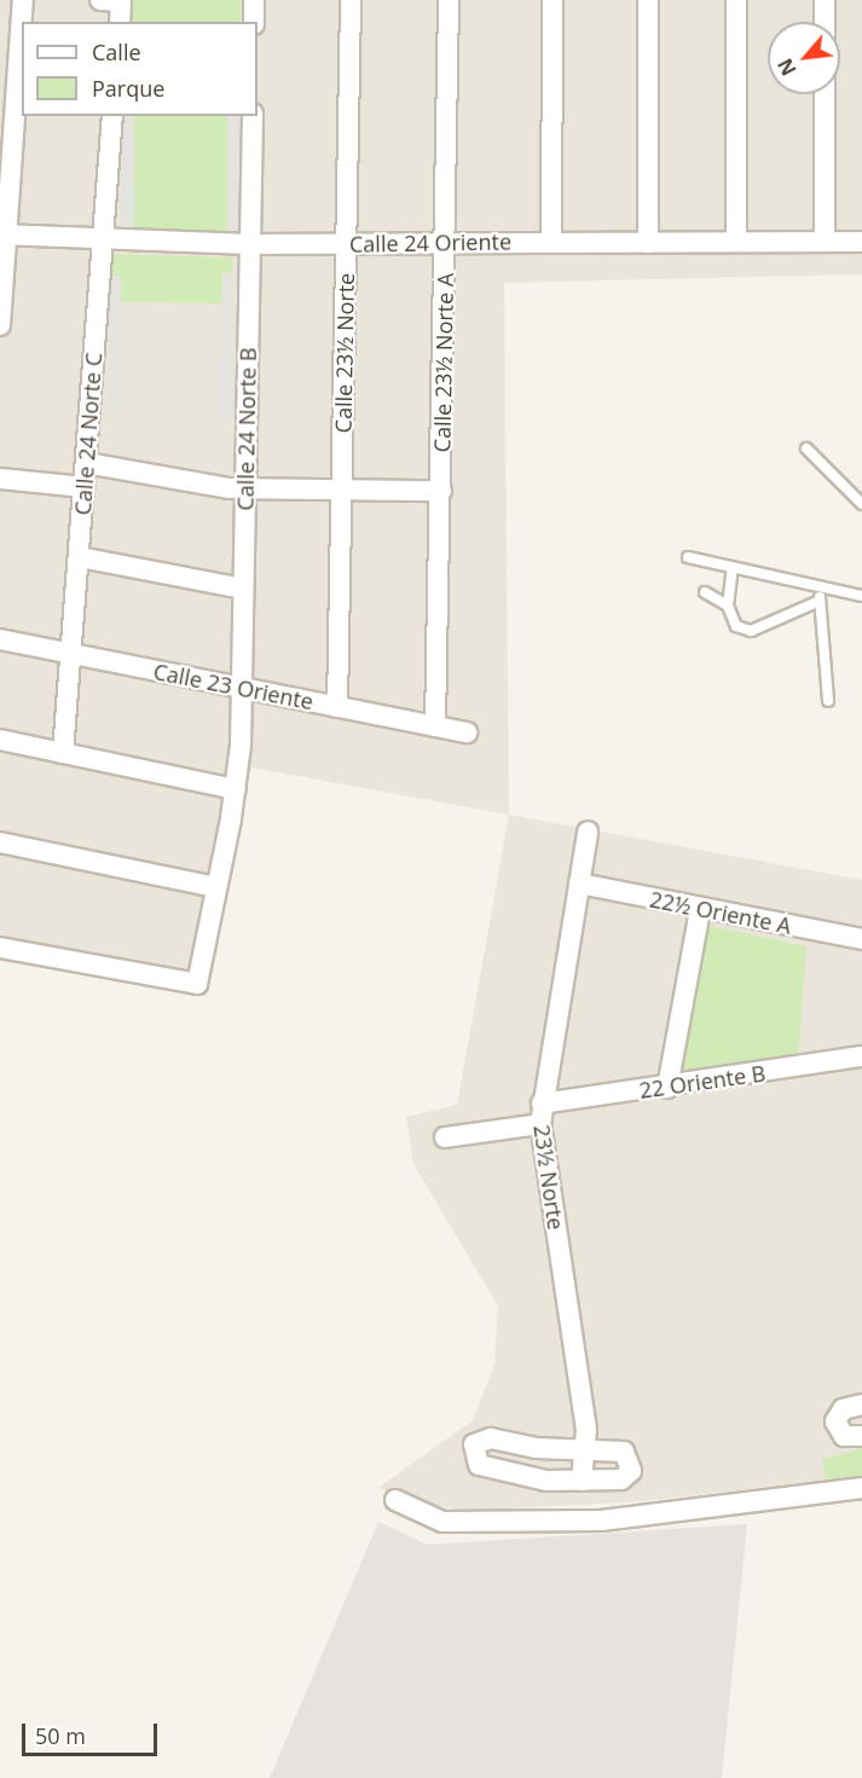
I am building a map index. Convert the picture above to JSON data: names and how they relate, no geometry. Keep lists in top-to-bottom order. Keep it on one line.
{"streets":{"street":["Calle 24 Oriente","Calle 23½ Norte","Calle 23½ Norte A","Calle 24 Norte B","Calle 24 Norte C","Calle 23 Oriente","22½ Oriente A","22 Oriente B","23½ Norte"]},"crossings":[["Calle 24 Oriente","Calle 23½ Norte"],["Calle 24 Oriente","Calle 23½ Norte A"],["Calle 24 Oriente","Calle 24 Norte B"],["Calle 24 Oriente","Calle 24 Norte C"],["Calle 23½ Norte","Calle 23 Oriente"],["Calle 23½ Norte A","Calle 23 Oriente"],["Calle 24 Norte B","Calle 23 Oriente"],["Calle 24 Norte C","Calle 23 Oriente"],["22½ Oriente A","23½ Norte"],["22 Oriente B","23½ Norte"]],"legend":["Calle","Parque"],"scale_bar":"50 m","north":"bottom left"}
